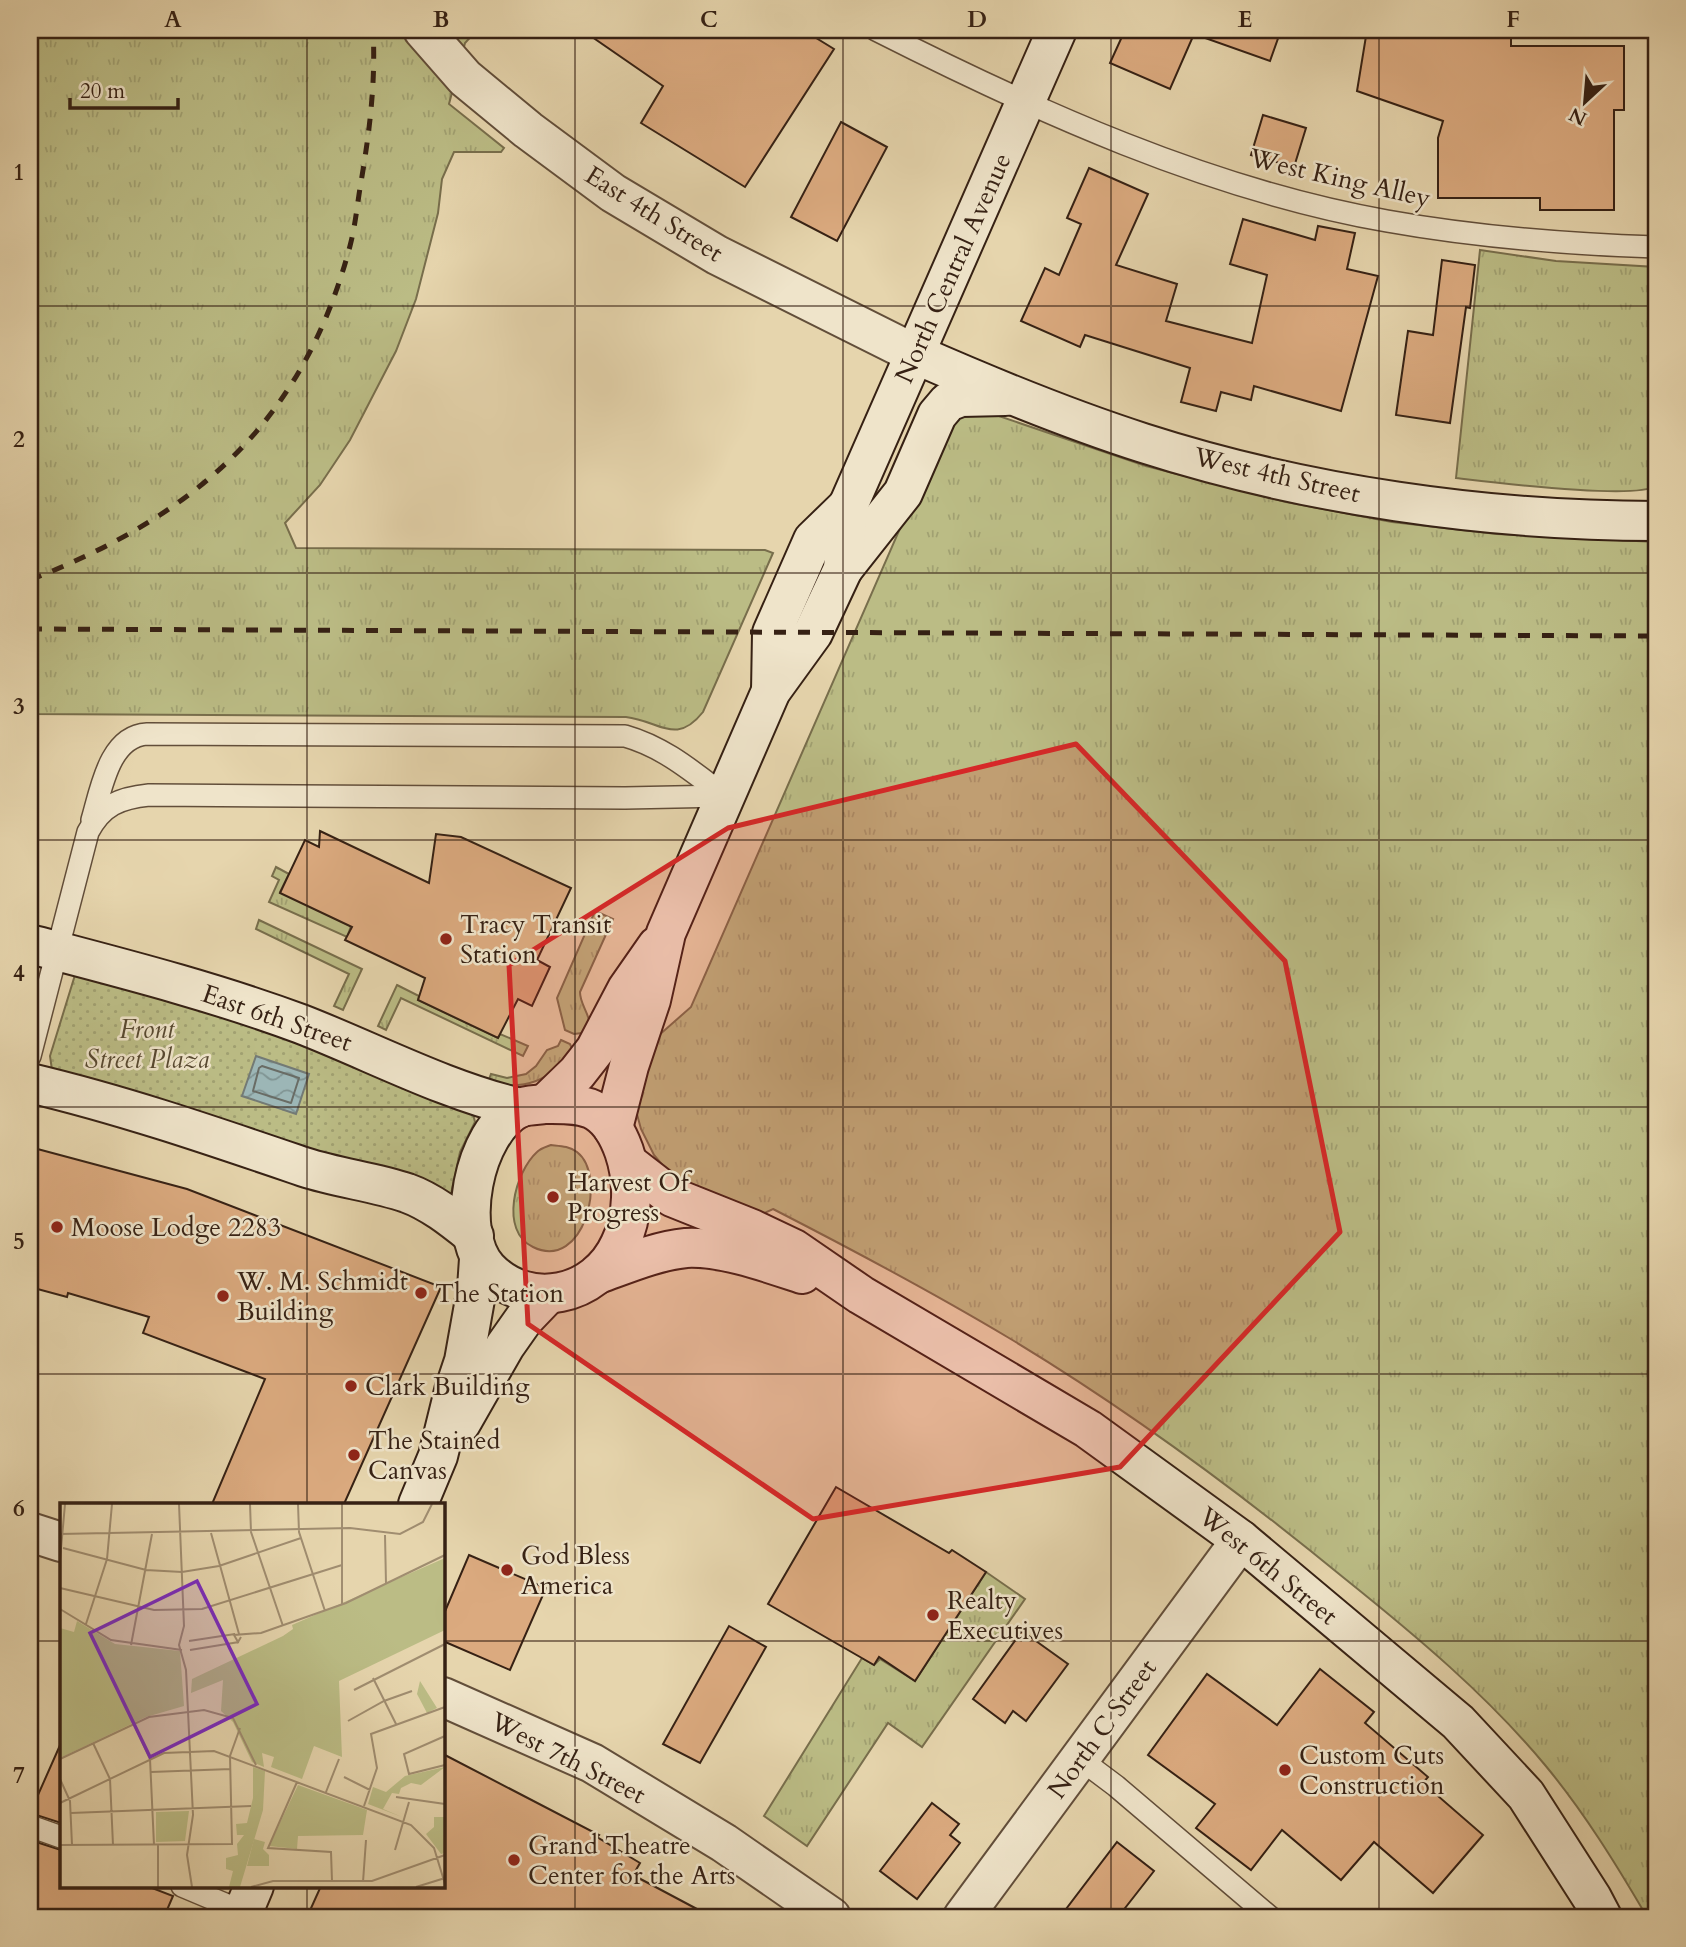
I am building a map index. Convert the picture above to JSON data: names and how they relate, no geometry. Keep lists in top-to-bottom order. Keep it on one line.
{"streets":{"street":["East 4th Street","North Central Avenue","West 4th Street","East 6th Street","West 6th Street","North C Street","West 7th Street"],"lane":["West King Alley"]},"crossings":[["West King Alley","North Central Avenue"],["East 4th Street","North Central Avenue"],["East 4th Street","West 4th Street"],["North Central Avenue","West 4th Street"],["North Central Avenue","East 6th Street"],["North Central Avenue","West 6th Street"],["East 6th Street","West 6th Street"],["West 6th Street","North C Street"]],"parks":["Front Street Plaza"],"places":["Tracy Transit Station","Harvest Of Progress","Moose Lodge 2283","The Station","W. M. Schmidt Building","Clark Building","The Stained Canvas","God Bless America","Realty Executives","Custom Cuts Construction","Grand Theatre Center for the Arts"],"scale_bar":"20 m","north":"bottom left","grid":{"columns":["A","B","C","D","E","F"],"rows":["1","2","3","4","5","6","7"]}}
